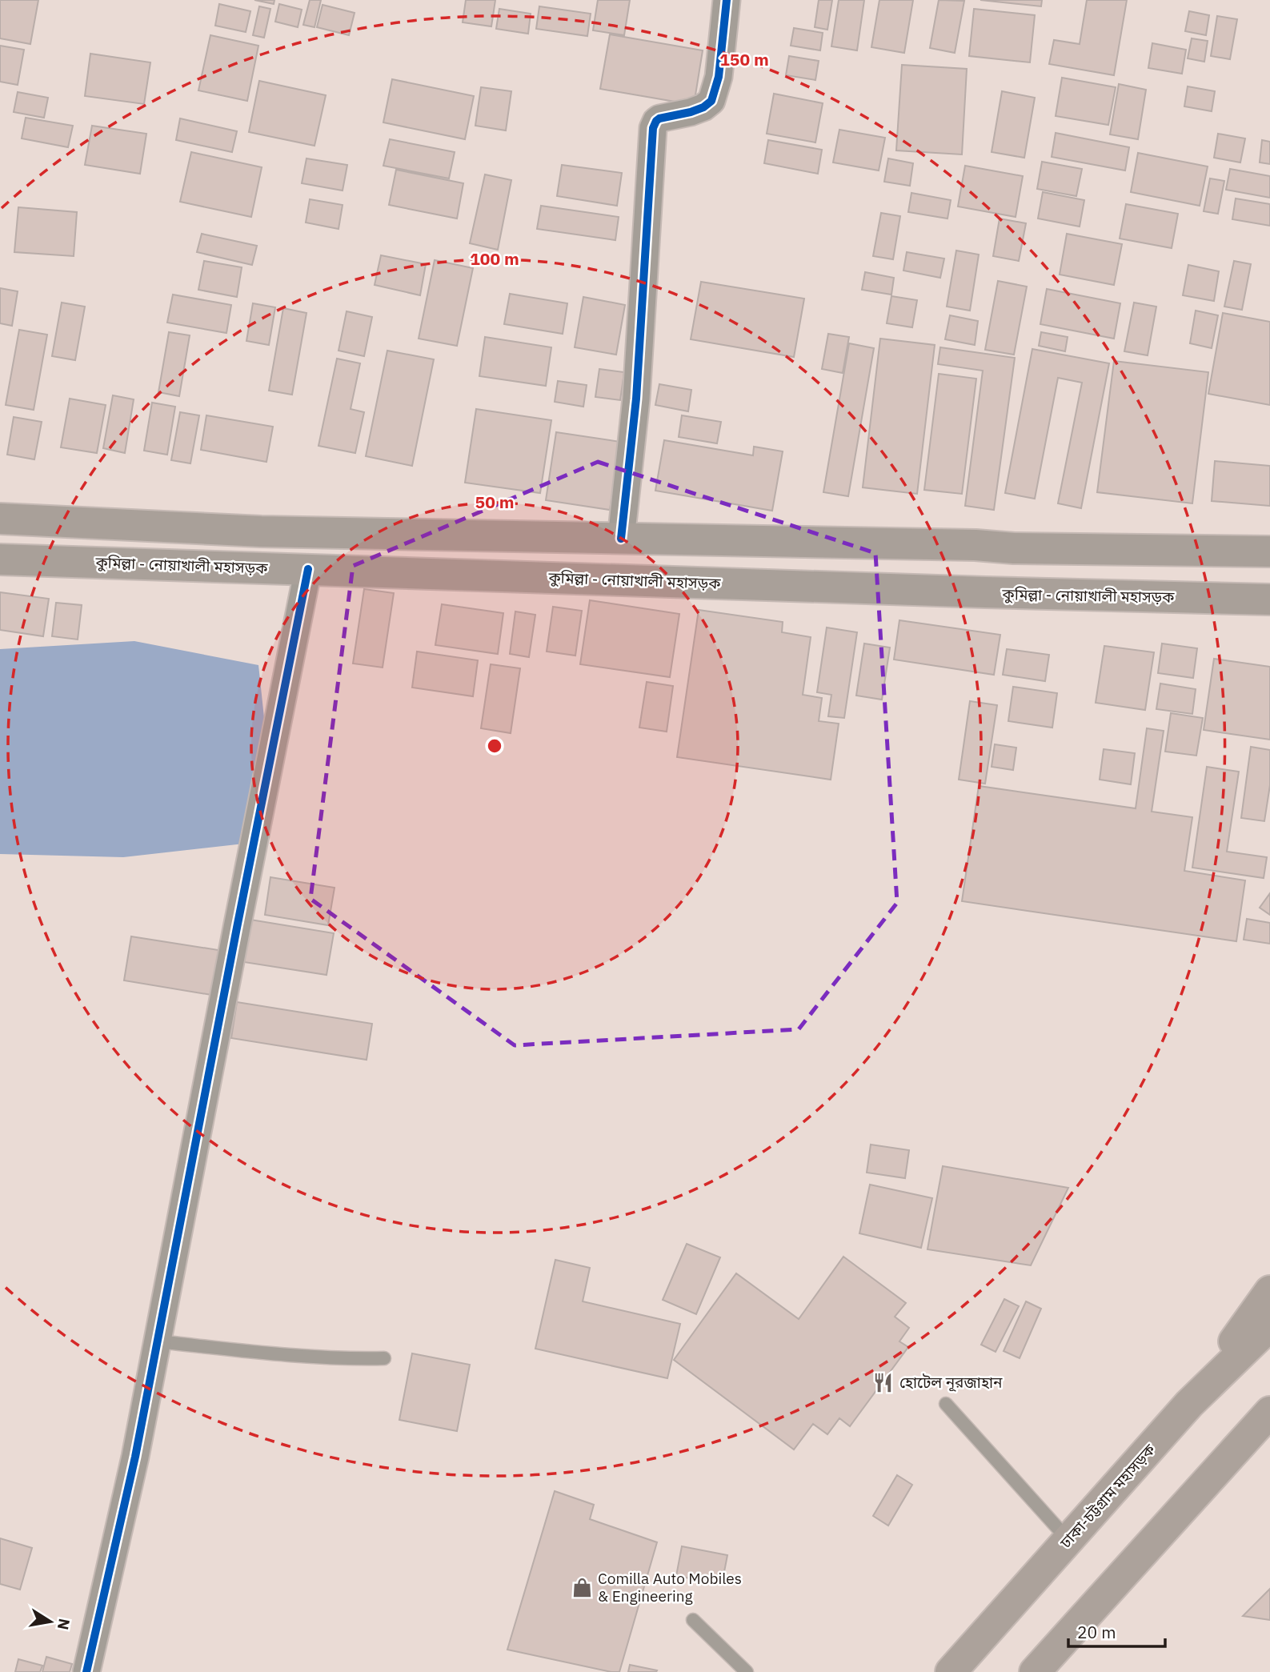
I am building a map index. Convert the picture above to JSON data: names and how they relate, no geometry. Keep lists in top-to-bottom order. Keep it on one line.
{"streets":{"highway":["ঢাকা-চট্টগ্রাম মহাসড়ক"],"main road":["কুমিল্লা - নোয়াখালী মহাসড়ক"]},"places":{"restaurant":["হোটেল নূরজাহান"],"shop":["Comilla Auto Mobiles & Engineering"]},"scale_bar":"20 m","north":"right","rings":["150 m","100 m","50 m"]}
